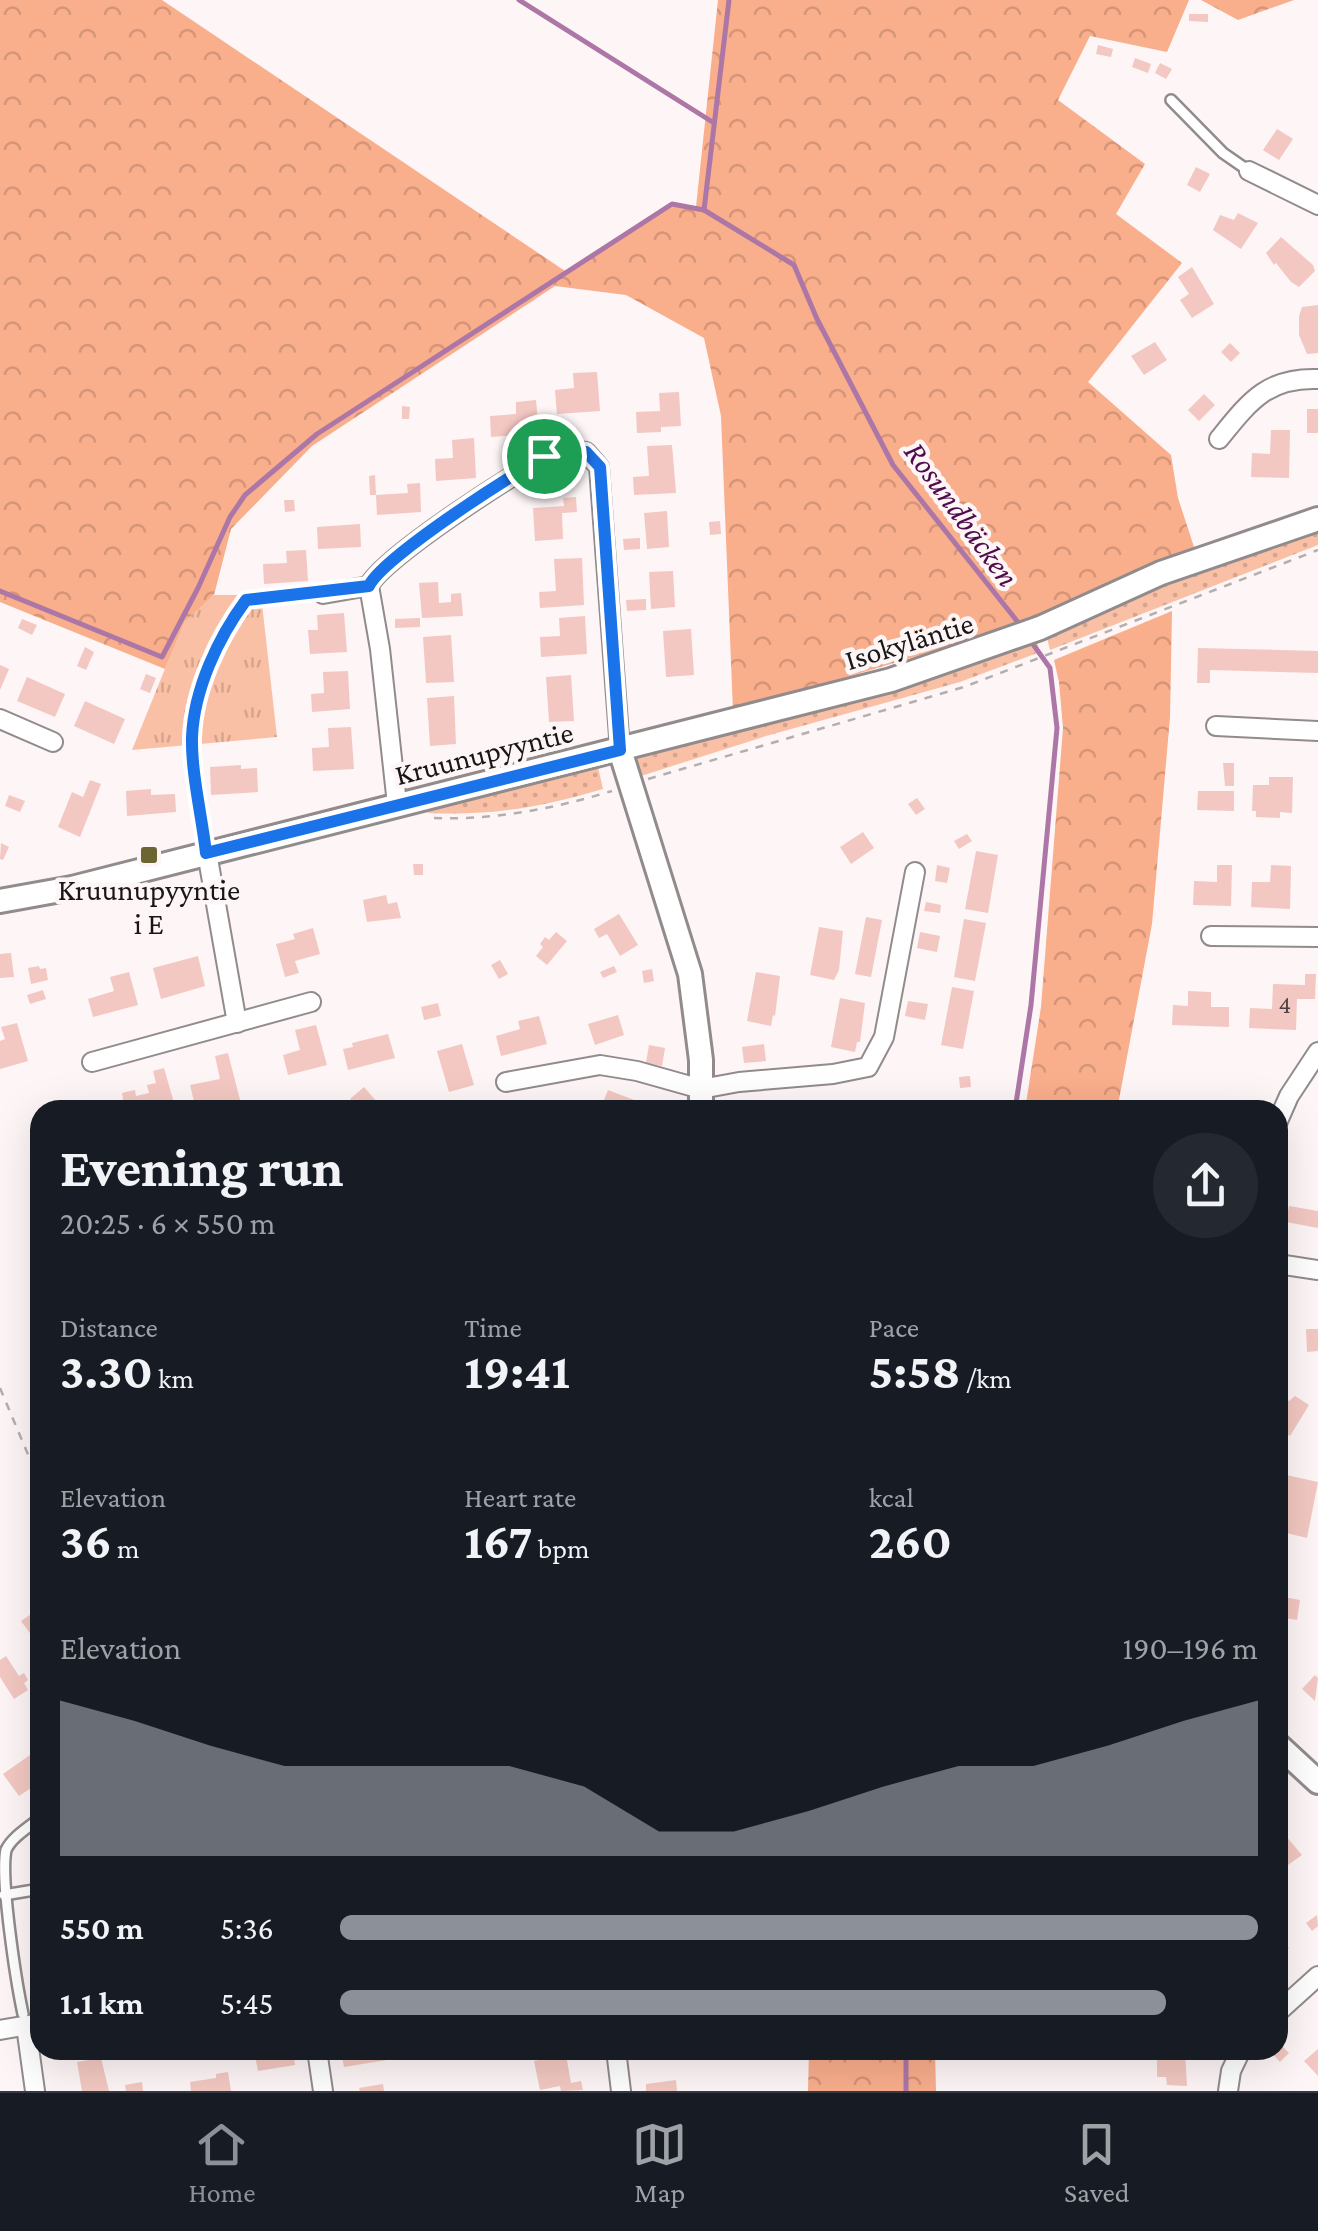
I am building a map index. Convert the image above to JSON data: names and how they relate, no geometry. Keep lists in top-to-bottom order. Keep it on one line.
{"streets":{"street":["Isokyläntie","Kruunupyyntie"]},"crossings":[["Isokyläntie","Kruunupyyntie"]],"water":["Rosundbäcken"],"places":{"transit":["Kruunupyyntie i E"]},"house_numbers":["4"],"page":{"heading":["Evening run","20:25 · 6 × 550 m"],"stats":[["Distance","3.30 km"],["Time","19:41"],["Pace","5:58 /km"],["Elevation","36 m"],["Heart rate","167 bpm"],["kcal","260"]],"chart":["Elevation","190–196 m"],"list":[{"name":"550 m","note":"5:36"},{"name":"1.1 km","note":"5:45"}],"tabs":["Home","Map","Saved"]}}
